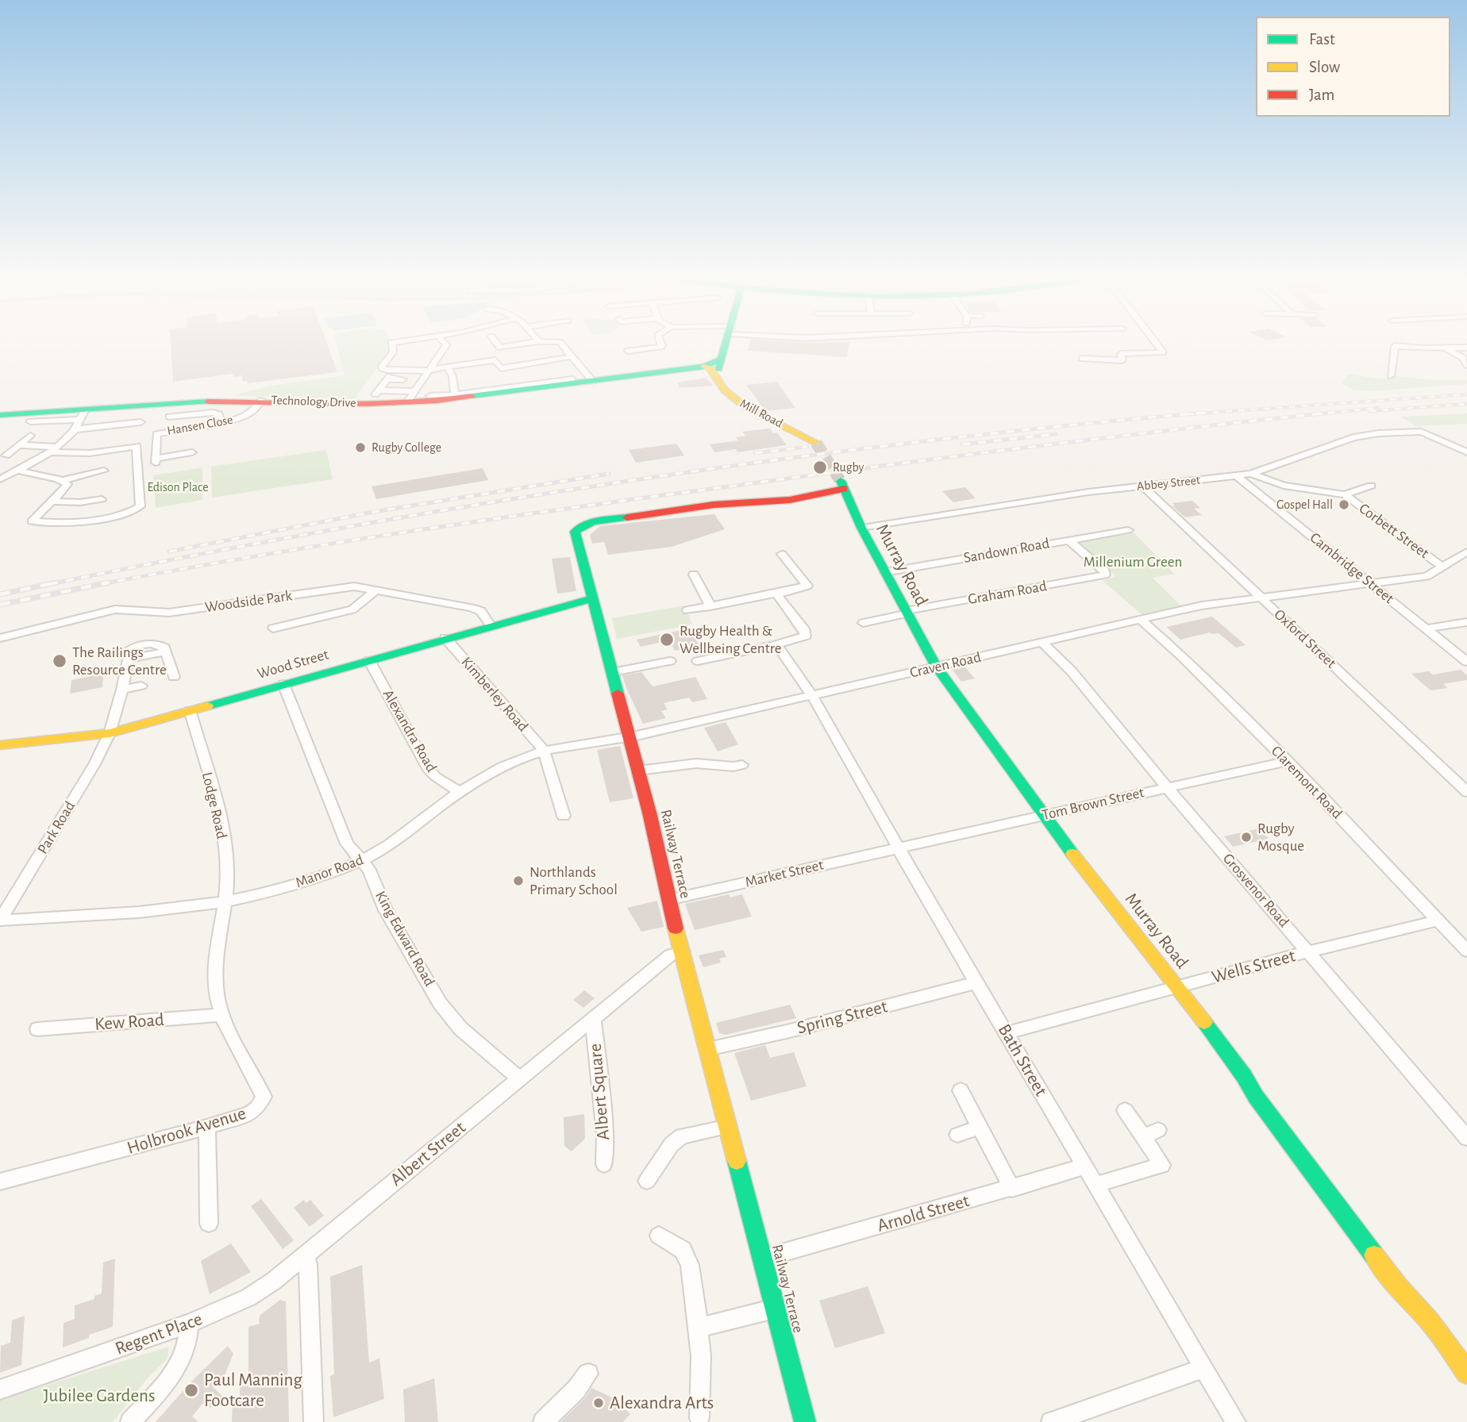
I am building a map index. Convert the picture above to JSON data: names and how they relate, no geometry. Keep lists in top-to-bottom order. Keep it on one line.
{"streets":{"street":["Technology Drive","Mill Road","Hansen Close","Abbey Street","Corbett Street","Sandown Road","Murray Road","Cambridge Street","Graham Road","Woodside Park","Oxford Street","Wood Street","Craven Road","Kimberley Road","Alexandra Road","Claremont Road","Tom Brown Street","Lodge Road","Park Road","Railway Terrace","Manor Road","Market Street","Grosvenor Road","King Edward Road","Wells Street","Spring Street","Kew Road","Bath Street","Albert Square","Holbrook Avenue","Albert Street","Arnold Street","Regent Place"]},"crossings":[["Technology Drive","Mill Road"],["Technology Drive","Hansen Close"],["Abbey Street","Murray Road"],["Abbey Street","Cambridge Street"],["Abbey Street","Oxford Street"],["Corbett Street","Craven Road"],["Sandown Road","Murray Road"],["Sandown Road","Graham Road"],["Murray Road","Graham Road"],["Murray Road","Craven Road"],["Murray Road","Tom Brown Street"],["Murray Road","Railway Terrace"],["Murray Road","Wells Street"],["Cambridge Street","Craven Road"],["Woodside Park","Wood Street"],["Oxford Street","Craven Road"],["Wood Street","Kimberley Road"],["Wood Street","Alexandra Road"],["Wood Street","Lodge Road"],["Wood Street","Park Road"],["Wood Street","Railway Terrace"],["Wood Street","King Edward Road"],["Craven Road","Claremont Road"],["Craven Road","Railway Terrace"],["Craven Road","Manor Road"],["Craven Road","Grosvenor Road"],["Craven Road","Bath Street"],["Kimberley Road","Manor Road"],["Alexandra Road","Manor Road"],["Claremont Road","Tom Brown Street"],["Claremont Road","Wells Street"],["Tom Brown Street","Market Street"],["Tom Brown Street","Grosvenor Road"],["Tom Brown Street","Bath Street"],["Lodge Road","Manor Road"],["Lodge Road","Holbrook Avenue"],["Park Road","Manor Road"],["Railway Terrace","Manor Road"],["Railway Terrace","Market Street"],["Railway Terrace","Spring Street"],["Railway Terrace","Albert Street"],["Railway Terrace","Arnold Street"],["Manor Road","King Edward Road"],["Manor Road","Holbrook Avenue"],["Market Street","Bath Street"],["Grosvenor Road","Wells Street"],["King Edward Road","Albert Street"],["Wells Street","Bath Street"],["Spring Street","Bath Street"],["Kew Road","Holbrook Avenue"],["Bath Street","Arnold Street"],["Albert Square","Albert Street"],["Albert Street","Regent Place"]],"parks":["Edison Place","Millenium Green","Jubilee Gardens"],"places":["Rugby College","Rugby","Gospel Hall","Rugby Health & Wellbeing Centre","The Railings Resource Centre","Rugby Mosque","Northlands Primary School","Paul Manning Footcare","Alexandra Arts"],"legend":["Fast","Slow","Jam"]}
